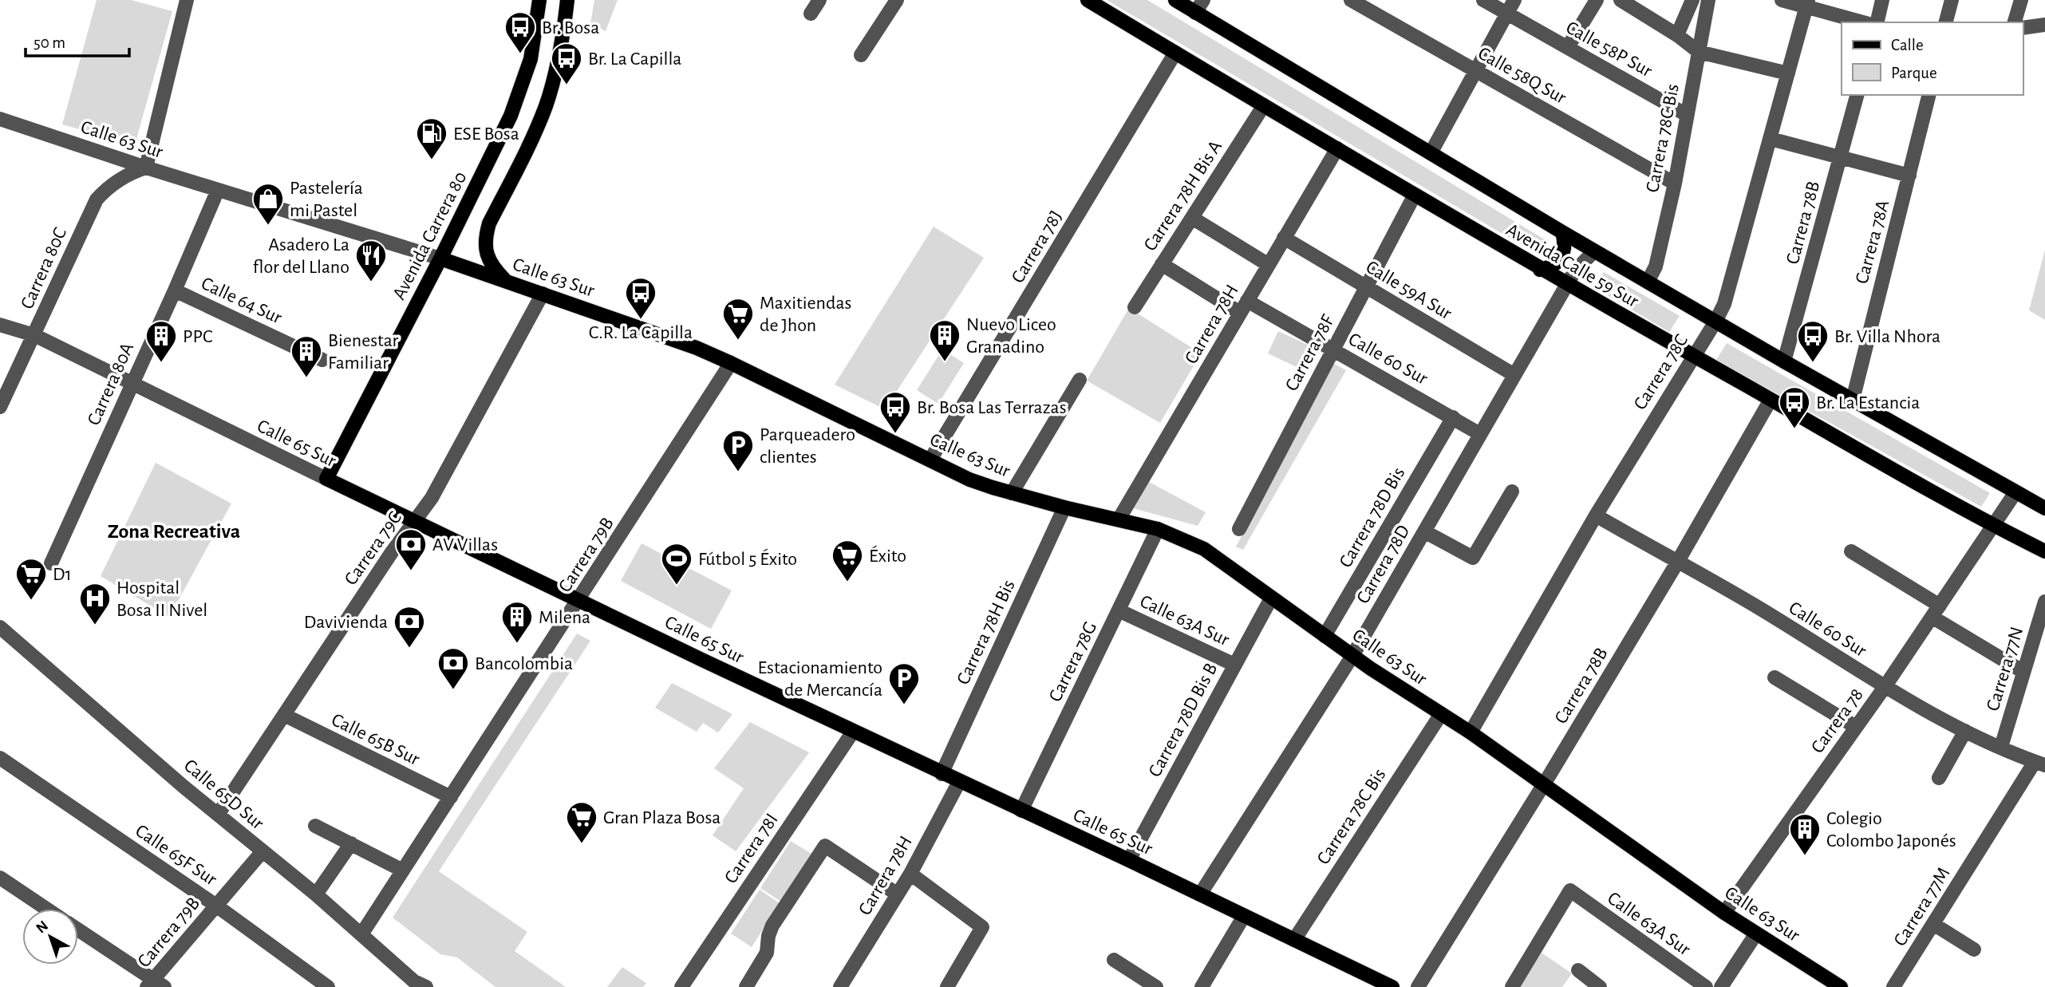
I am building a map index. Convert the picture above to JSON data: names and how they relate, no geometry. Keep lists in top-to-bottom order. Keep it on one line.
{"streets":{"main road":["Calle 63 Sur","Avenida Carrera 80","Avenida Calle 59 Sur","Calle 65 Sur"],"street":["Calle 58P Sur","Calle 58Q Sur","Carrera 78C Bis","Carrera 78H Bis A","Carrera 78B","Carrera 78A","Carrera 78J","Carrera 80C","Calle 59A Sur","Calle 64 Sur","Carrera 78H","Carrera 78F","Calle 60 Sur","Carrera 78C","Carrera 80A","Carrera 78D Bis","Carrera 79C","Carrera 79B","Carrera 78D","Calle 63A Sur","Carrera 78H Bis","Carrera 78G","Carrera 77N","Carrera 78D Bis B","Carrera 78","Calle 65B Sur","Calle 65D Sur","Carrera 78I","Calle 65F Sur","Carrera 77M"]},"crossings":[["Calle 58P Sur","Carrera 78C Bis"],["Calle 58Q Sur","Carrera 78C Bis"],["Carrera 78C Bis","Calle 63 Sur"],["Carrera 78C Bis","Avenida Calle 59 Sur"],["Carrera 78C Bis","Calle 65 Sur"],["Calle 63 Sur","Carrera 78B"],["Calle 63 Sur","Avenida Carrera 80"],["Calle 63 Sur","Carrera 78J"],["Calle 63 Sur","Carrera 80C"],["Calle 63 Sur","Carrera 78H"],["Calle 63 Sur","Carrera 78C"],["Calle 63 Sur","Carrera 80A"],["Calle 63 Sur","Carrera 78D Bis"],["Calle 63 Sur","Carrera 79C"],["Calle 63 Sur","Carrera 79B"],["Calle 63 Sur","Carrera 78D"],["Calle 63 Sur","Carrera 78H Bis"],["Calle 63 Sur","Carrera 78G"],["Calle 63 Sur","Carrera 78D Bis B"],["Calle 63 Sur","Carrera 78"],["Carrera 78H Bis A","Avenida Calle 59 Sur"],["Carrera 78H Bis A","Calle 60 Sur"],["Carrera 78B","Avenida Calle 59 Sur"],["Carrera 78B","Calle 60 Sur"],["Avenida Carrera 80","Calle 65 Sur"],["Carrera 78A","Avenida Calle 59 Sur"],["Carrera 78J","Avenida Calle 59 Sur"],["Avenida Calle 59 Sur","Carrera 78H"],["Avenida Calle 59 Sur","Carrera 78F"],["Avenida Calle 59 Sur","Carrera 78C"],["Avenida Calle 59 Sur","Carrera 78D"],["Avenida Calle 59 Sur","Carrera 78"],["Carrera 80C","Calle 65 Sur"],["Calle 59A Sur","Carrera 78H"],["Calle 59A Sur","Carrera 78F"],["Calle 59A Sur","Carrera 78D"],["Calle 64 Sur","Carrera 80A"],["Carrera 78H","Calle 60 Sur"],["Carrera 78H","Calle 65 Sur"],["Carrera 78F","Calle 60 Sur"],["Calle 60 Sur","Carrera 78C"],["Calle 60 Sur","Carrera 78D Bis"],["Calle 60 Sur","Carrera 78D"],["Calle 60 Sur","Carrera 77N"],["Calle 60 Sur","Carrera 78"],["Calle 60 Sur","Carrera 77M"],["Carrera 80A","Calle 65 Sur"],["Calle 65 Sur","Carrera 79C"],["Calle 65 Sur","Carrera 79B"],["Calle 65 Sur","Carrera 78D"],["Calle 65 Sur","Carrera 78H Bis"],["Calle 65 Sur","Carrera 78G"],["Calle 65 Sur","Carrera 78D Bis B"],["Calle 65 Sur","Carrera 78I"],["Carrera 79C","Calle 65B Sur"],["Carrera 79C","Calle 65D Sur"],["Carrera 79B","Calle 65B Sur"],["Carrera 79B","Calle 65D Sur"],["Carrera 79B","Calle 65F Sur"],["Calle 63A Sur","Carrera 78G"],["Calle 63A Sur","Carrera 78D Bis B"]],"districts":["Zona Recreativa"],"places":{"bus stop":["Br. Bosa","Br. La Capilla","C.R. La Capilla","Br. Villa Nhora","Br. La Estancia","Br. Bosa Las Terrazas"],"fuel station":["ESE Bosa"],"shop":["Pastelería mi Pastel"],"restaurant":["Asadero La flor del Llano"],"supermarket":["Maxitiendas de Jhon","Éxito","D1","Gran Plaza Bosa"],"building":["Nuevo Liceo Granadino","PPC","Bienestar Familiar","Milena","Colegio Colombo Japonés"],"parking":["Parqueadero clientes","Estacionamiento de Mercancía"],"bank":["AV Villas","Davivienda","Bancolombia"],"sports":["Fútbol 5 Éxito"],"hospital":["Hospital Bosa II Nivel"]},"legend":["Calle","Parque"],"scale_bar":"50 m","north":"top left"}
